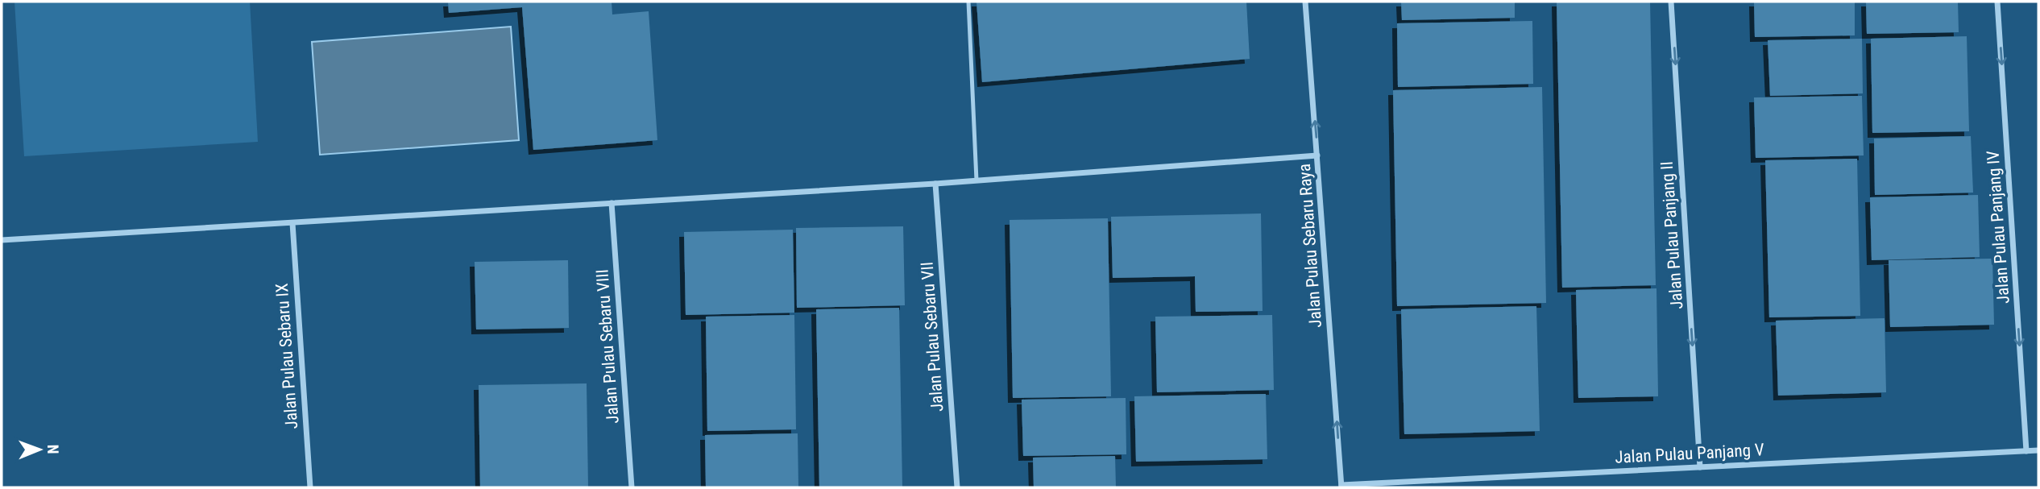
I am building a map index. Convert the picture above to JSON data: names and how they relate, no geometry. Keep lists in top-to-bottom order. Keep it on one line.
{"streets":{"street":["Jalan Pulau Panjang IV","Jalan Pulau Panjang II","Jalan Pulau Sebaru Raya","Jalan Pulau Sebaru VII","Jalan Pulau Sebaru VIII","Jalan Pulau Sebaru IX","Jalan Pulau Panjang V"]},"crossings":[["Jalan Pulau Panjang IV","Jalan Pulau Panjang V"],["Jalan Pulau Panjang II","Jalan Pulau Panjang V"],["Jalan Pulau Sebaru Raya","Jalan Pulau Panjang V"]],"one_way":["Jalan Pulau Panjang IV","Jalan Pulau Panjang II","Jalan Pulau Sebaru Raya"],"north":"right"}
